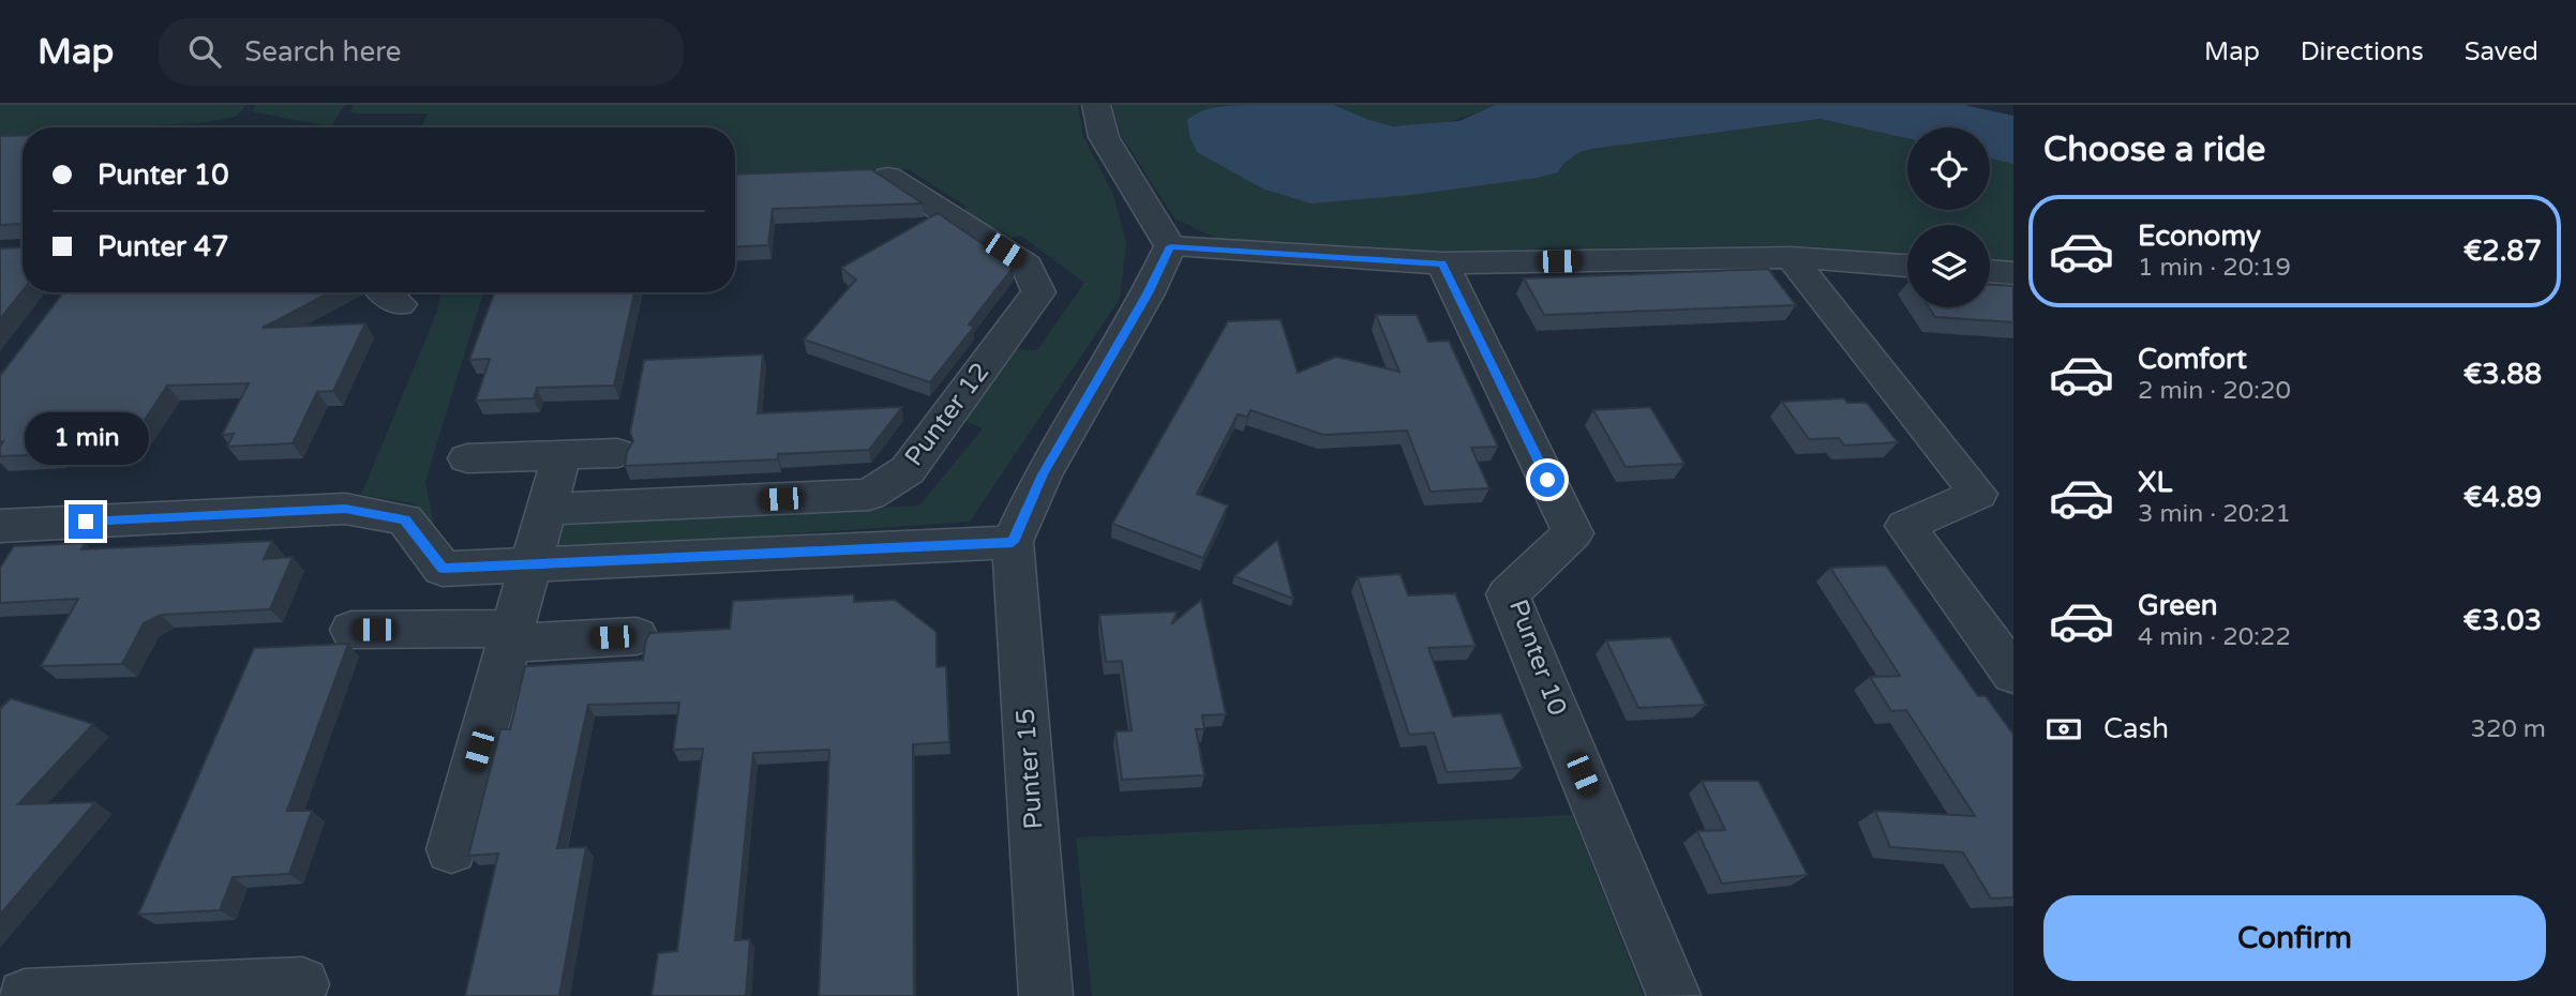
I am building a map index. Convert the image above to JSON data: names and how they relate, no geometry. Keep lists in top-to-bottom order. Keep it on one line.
{"streets":{"street":["Punter 12","Punter 10","Punter 15"]},"page":{"header":"Map","search":"Search here","nav":["Map","Directions","Saved"],"heading":"Choose a ride","banner":["Punter 10","Punter 47"],"list":[{"name":"Economy","note":"1 min · 20:19","value":"€2.87"},{"name":"Comfort","note":"2 min · 20:20","value":"€3.88"},{"name":"XL","note":"3 min · 20:21","value":"€4.89"},{"name":"Green","note":"4 min · 20:22","value":"€3.03"}],"bubble":"1 min","pay":["Cash","320 m"],"buttons":"Confirm"}}
